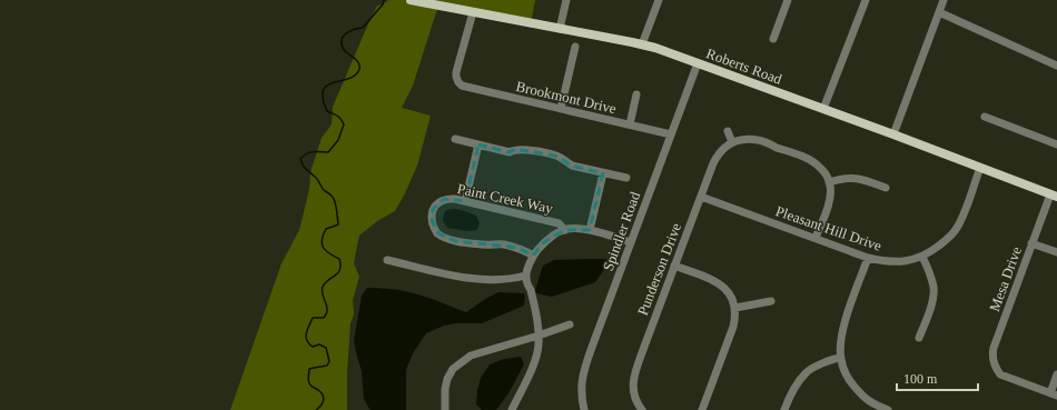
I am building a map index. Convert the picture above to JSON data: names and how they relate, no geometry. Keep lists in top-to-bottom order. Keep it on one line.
{"streets":{"main road":["Roberts Road"],"street":["Brookmont Drive","Paint Creek Way","Pleasant Hill Drive","Spindler Road","Punderson Drive","Mesa Drive"]},"crossings":[["Roberts Road","Brookmont Drive"],["Roberts Road","Pleasant Hill Drive"],["Roberts Road","Spindler Road"],["Roberts Road","Mesa Drive"],["Brookmont Drive","Spindler Road"],["Pleasant Hill Drive","Punderson Drive"]],"scale_bar":"100 m"}
